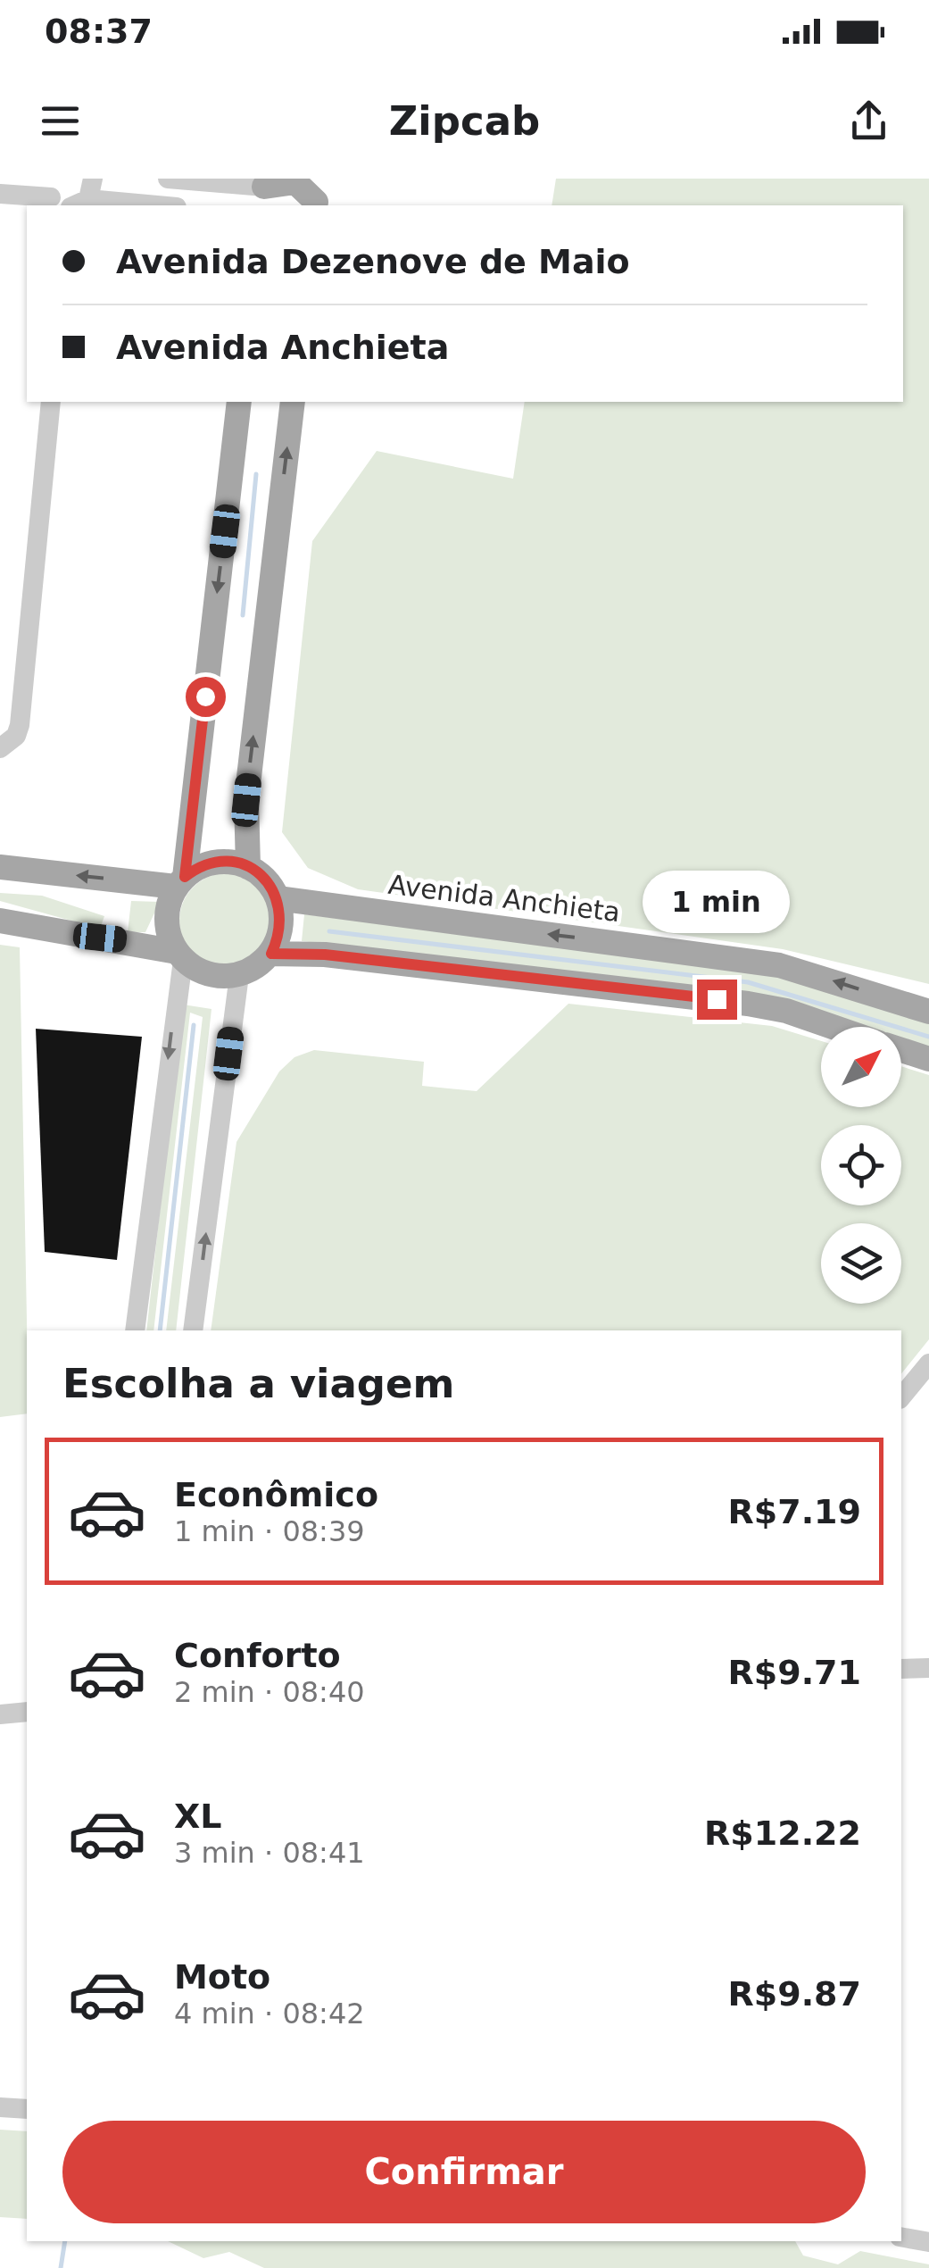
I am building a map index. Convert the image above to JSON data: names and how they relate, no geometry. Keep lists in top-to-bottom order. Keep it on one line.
{"streets":{"main road":["Avenida Anchieta"]},"north":"top right","page":{"status":"08:37","header":"Zipcab","banner":["Avenida Dezenove de Maio","Avenida Anchieta"],"bubble":"1 min","heading":"Escolha a viagem","list":[{"name":"Econômico","note":"1 min · 08:39","value":"R$7.19"},{"name":"Conforto","note":"2 min · 08:40","value":"R$9.71"},{"name":"XL","note":"3 min · 08:41","value":"R$12.22"},{"name":"Moto","note":"4 min · 08:42","value":"R$9.87"}],"buttons":"Confirmar"}}
